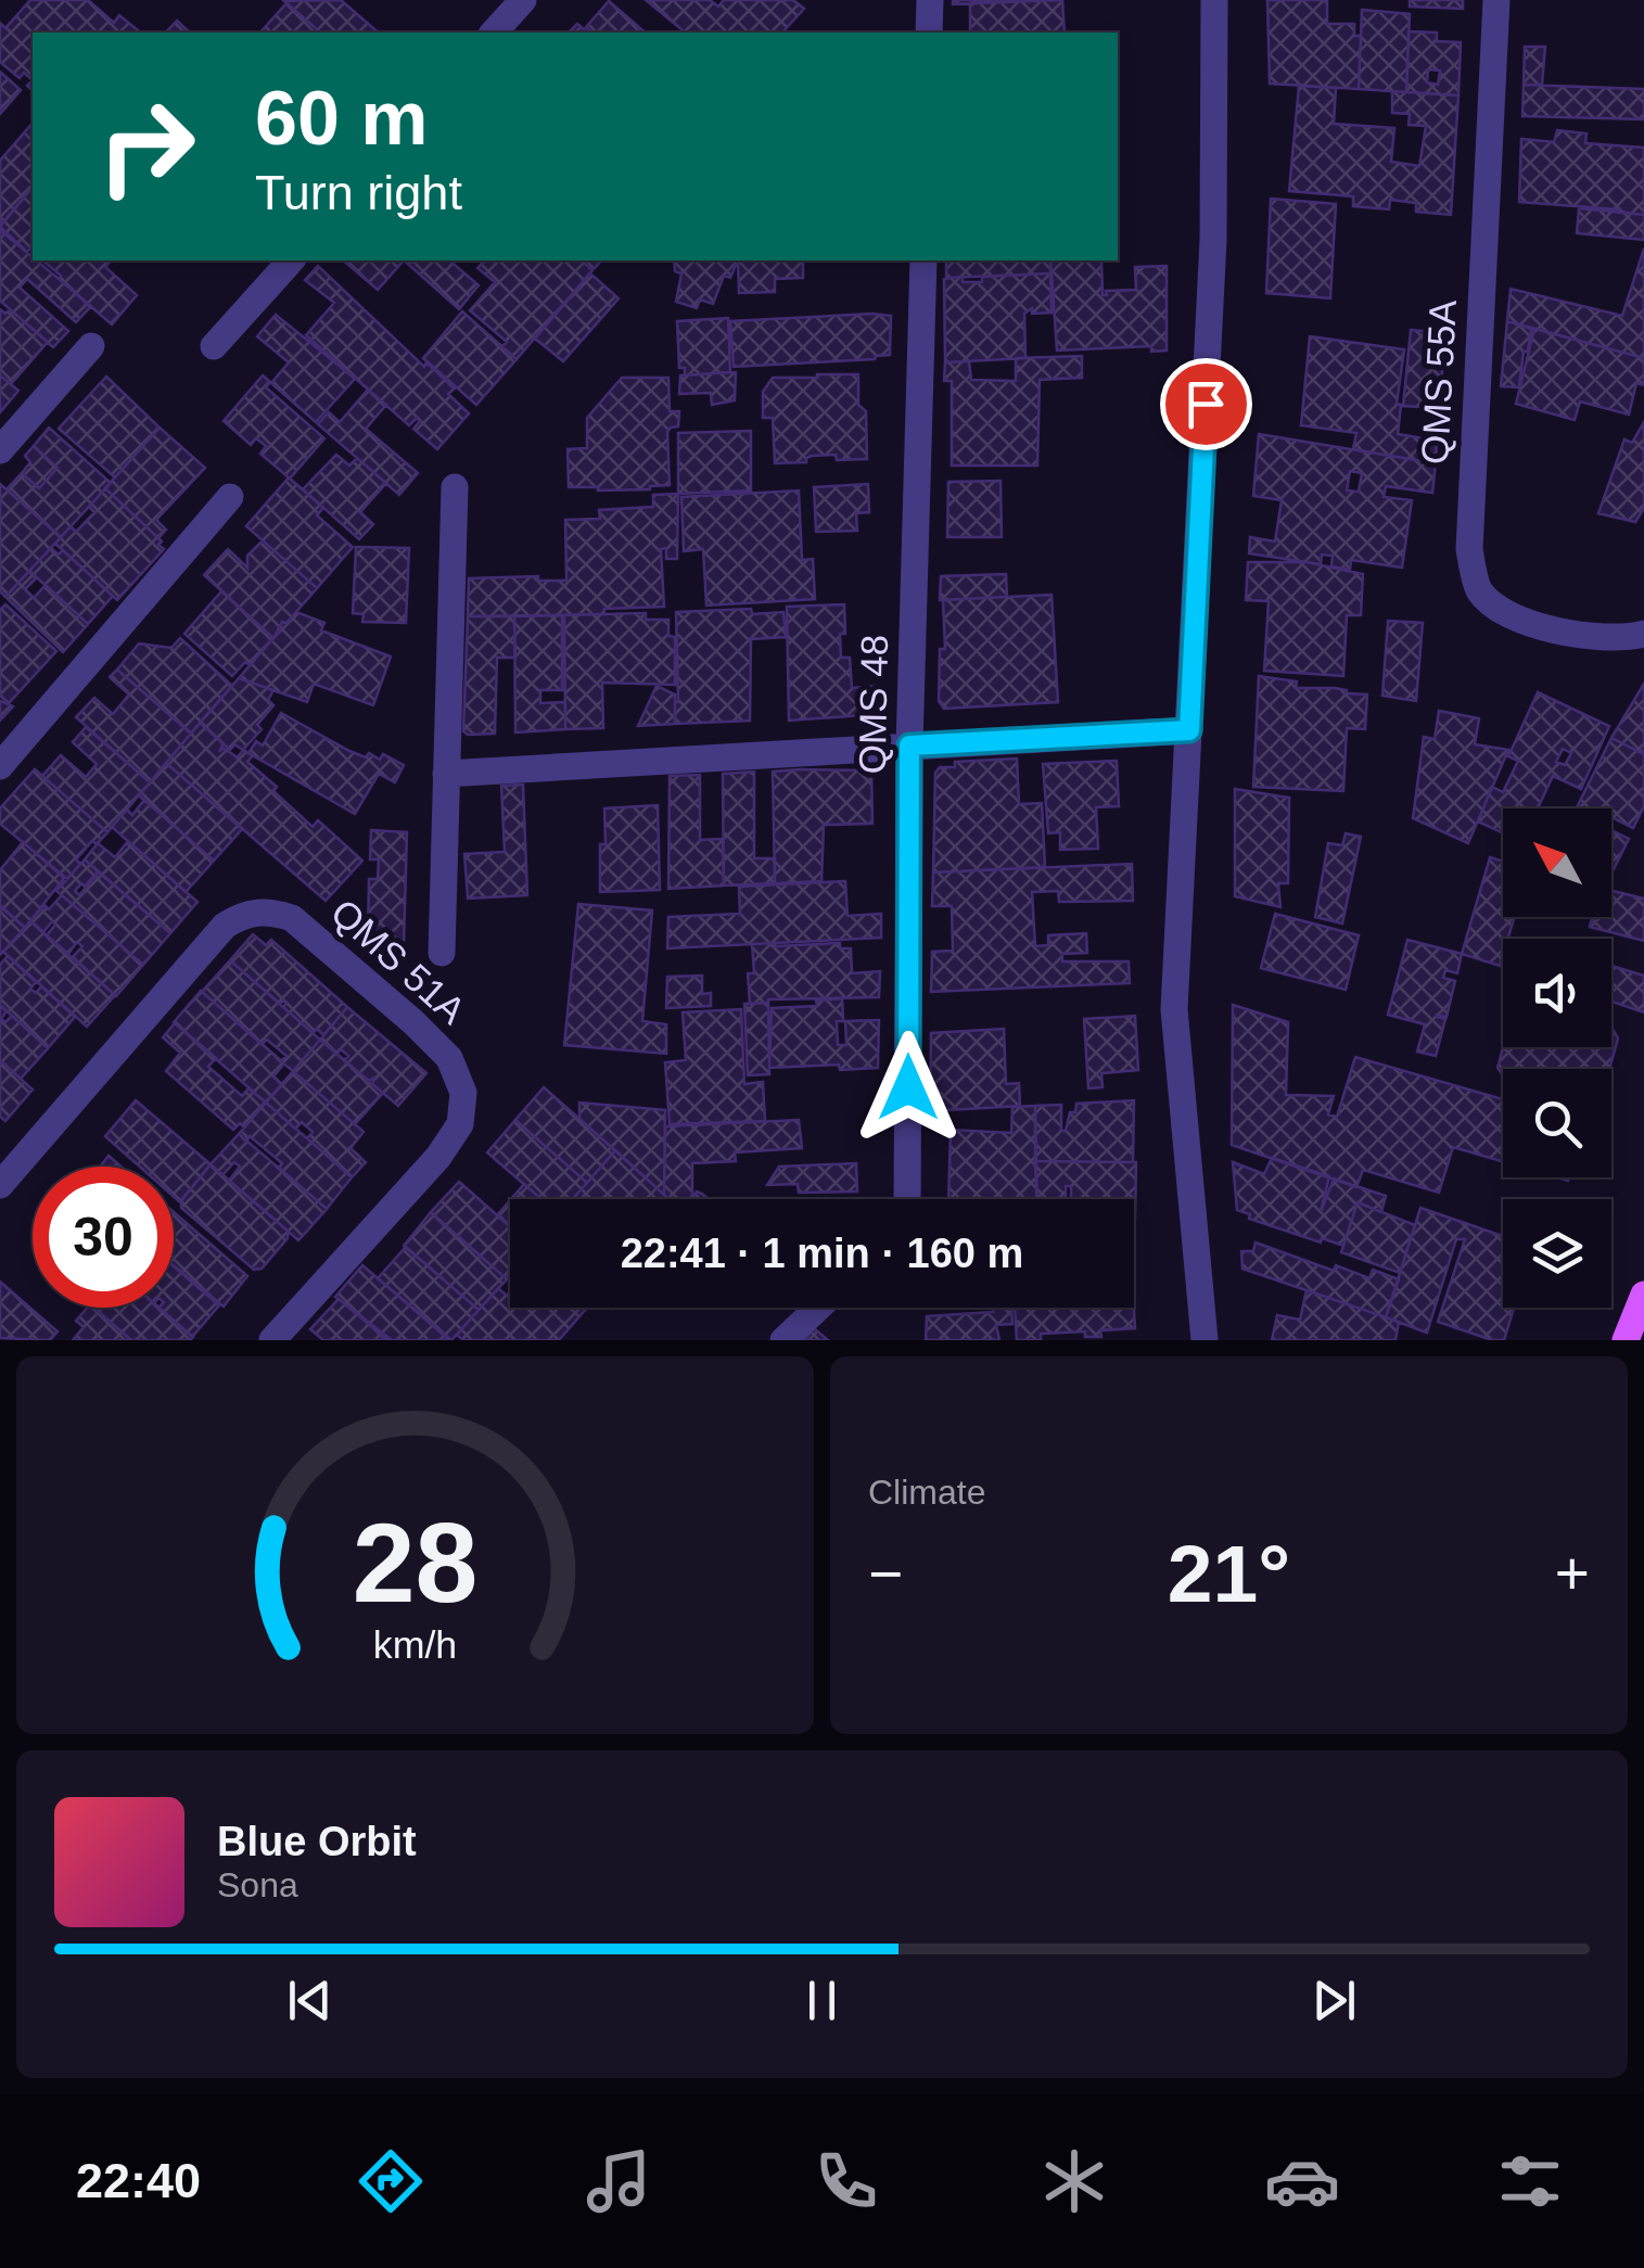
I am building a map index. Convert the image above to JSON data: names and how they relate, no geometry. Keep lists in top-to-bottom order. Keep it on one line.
{"streets":{"street":["QMS 55A","QMS 48","QMS 51A"]},"north":"top left","page":{"turn":["60 m","Turn right"],"limit":"30","trip":"22:41 · 1 min · 160 m","tile":"Climate","heat":["−","21°","+"],"song":["Blue Orbit","Sona"],"tabs":"22:40","gauge":["28","km/h"]}}
